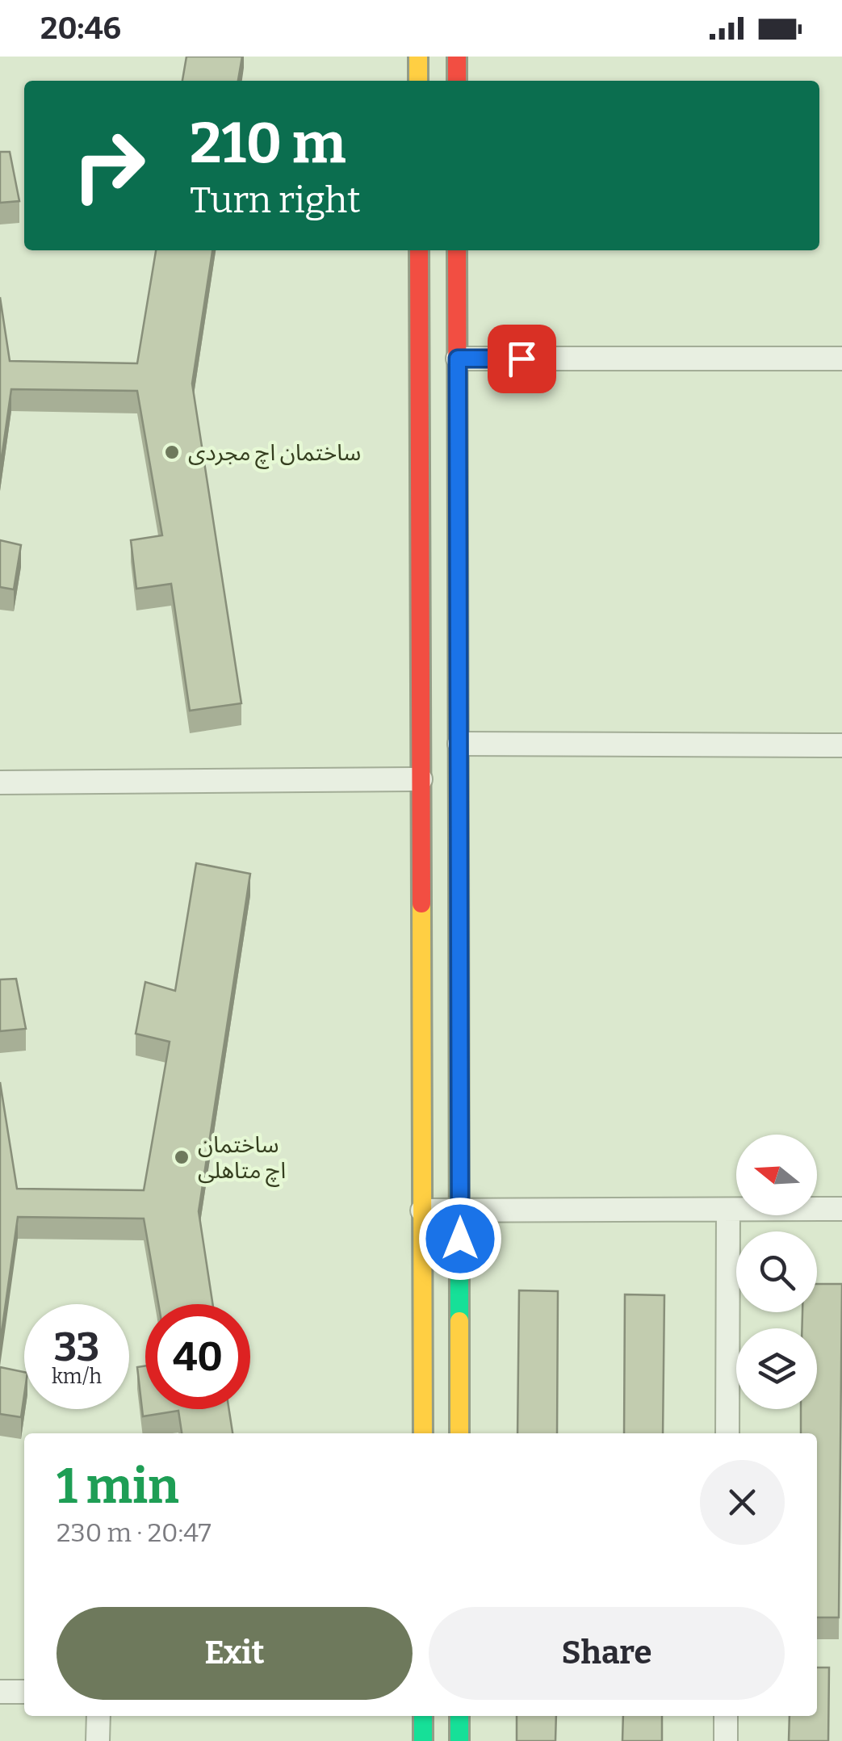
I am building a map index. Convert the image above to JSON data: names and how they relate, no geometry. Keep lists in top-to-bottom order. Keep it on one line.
{"places":["ساختمان اچ مجردی","ساختمان اچ متاهلی"],"north":"left","page":{"status":"20:46","turn":["210 m","Turn right"],"speed":"33 km/h","limit":"40","heading":["1 min","230 m · 20:47"],"buttons":["Exit","Share"]}}
